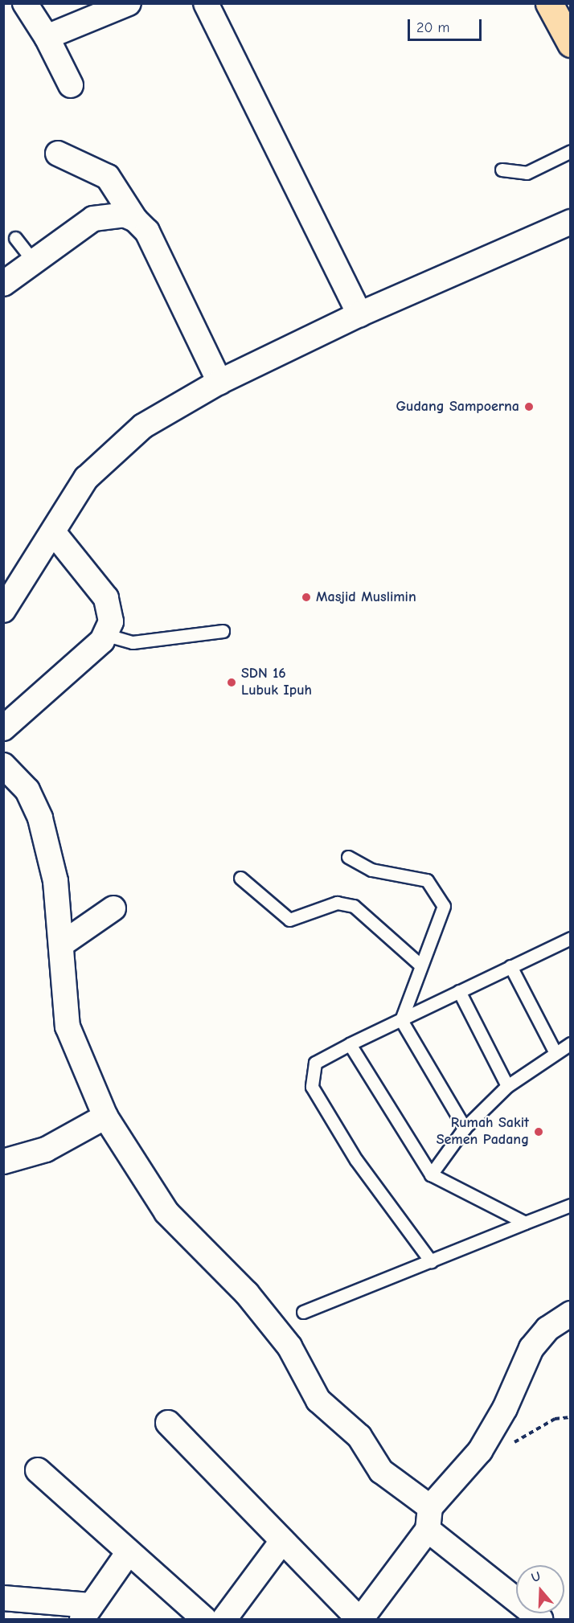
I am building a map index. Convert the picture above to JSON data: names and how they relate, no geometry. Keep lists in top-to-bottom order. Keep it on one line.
{"places":["Gudang Sampoerna","Masjid Muslimin","SDN 16 Lubuk Ipuh","Rumah Sakit Semen Padang"],"scale_bar":"20 m","north":"top"}
